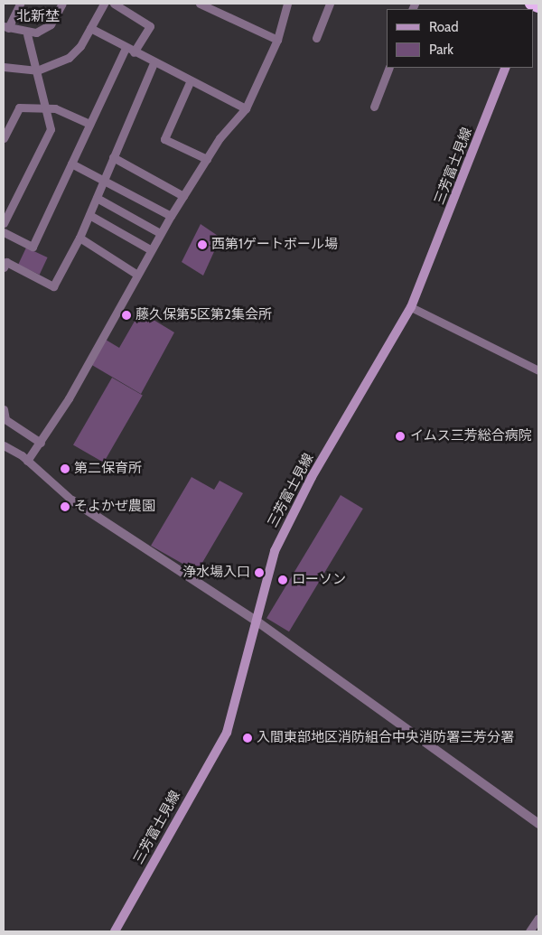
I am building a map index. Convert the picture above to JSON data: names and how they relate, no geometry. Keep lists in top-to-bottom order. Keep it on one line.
{"streets":{"main road":["三芳富士見線"]},"districts":["北新埜"],"places":["西第1ゲートボール場","藤久保第5区第2集会所","イムス三芳総合病院","第二保育所","そよかぜ農園","浄水場入口","ローソン","入間東部地区消防組合中央消防署三芳分署"],"legend":["Road","Park"]}
